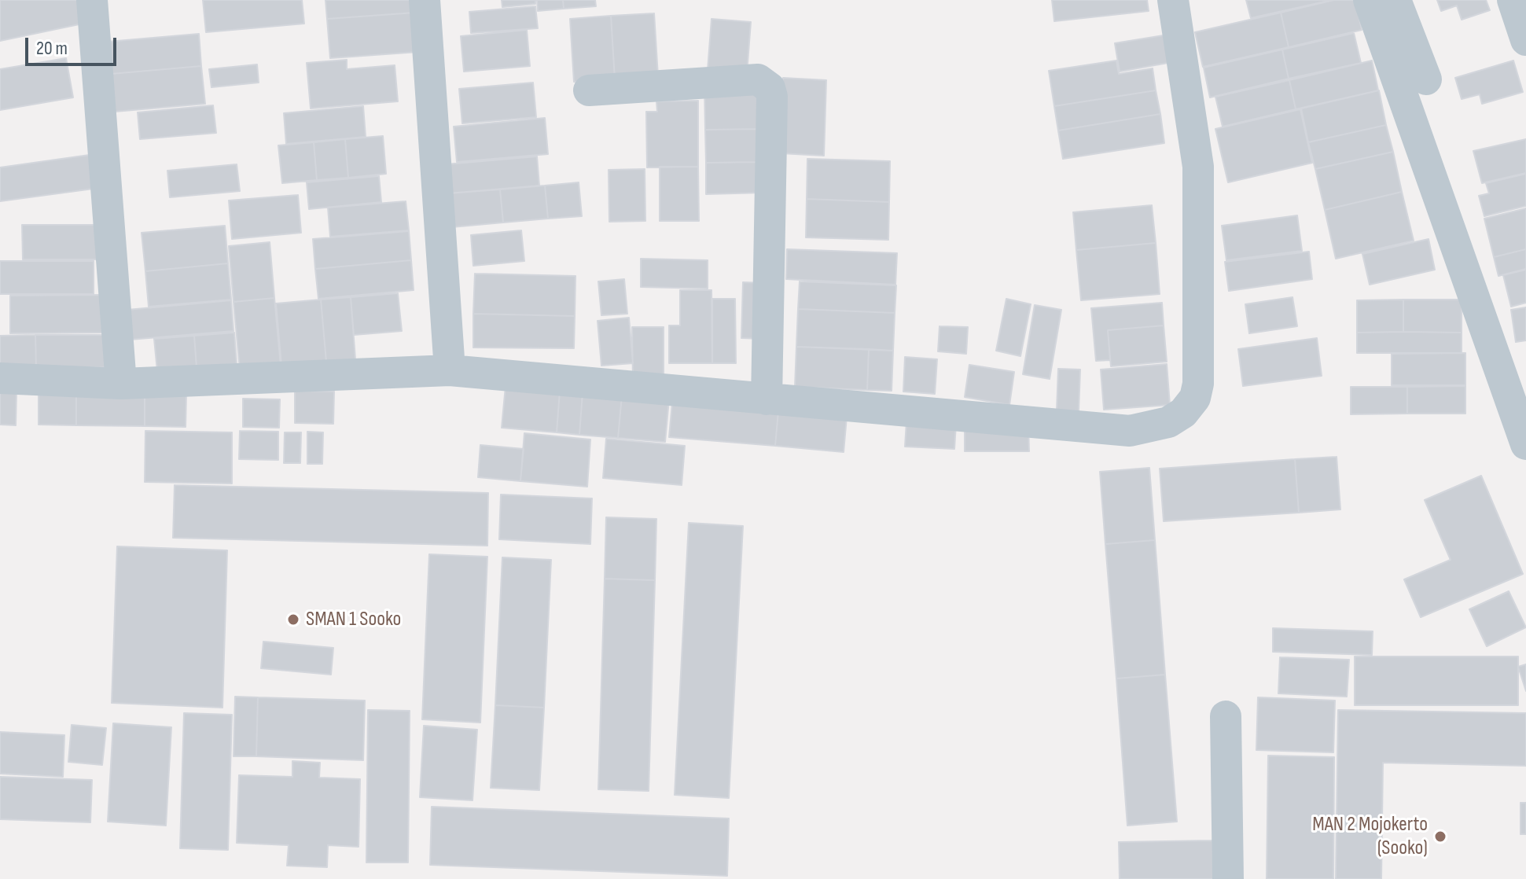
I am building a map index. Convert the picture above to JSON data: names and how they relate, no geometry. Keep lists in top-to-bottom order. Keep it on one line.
{"places":["SMAN 1 Sooko","MAN 2 Mojokerto (Sooko)"],"scale_bar":"20 m"}
